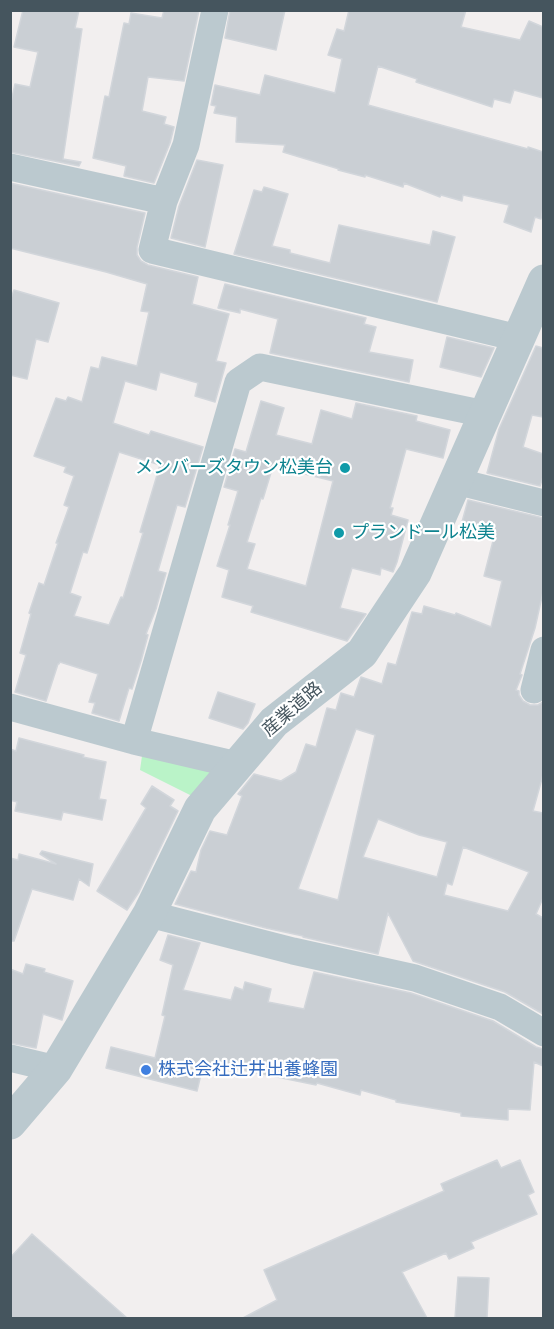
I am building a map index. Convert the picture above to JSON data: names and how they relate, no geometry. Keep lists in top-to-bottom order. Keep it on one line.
{"streets":{"street":["産業道路"]},"places":["メンバーズタウン松美台","プランドール松美","株式会社辻井出養蜂園"]}
